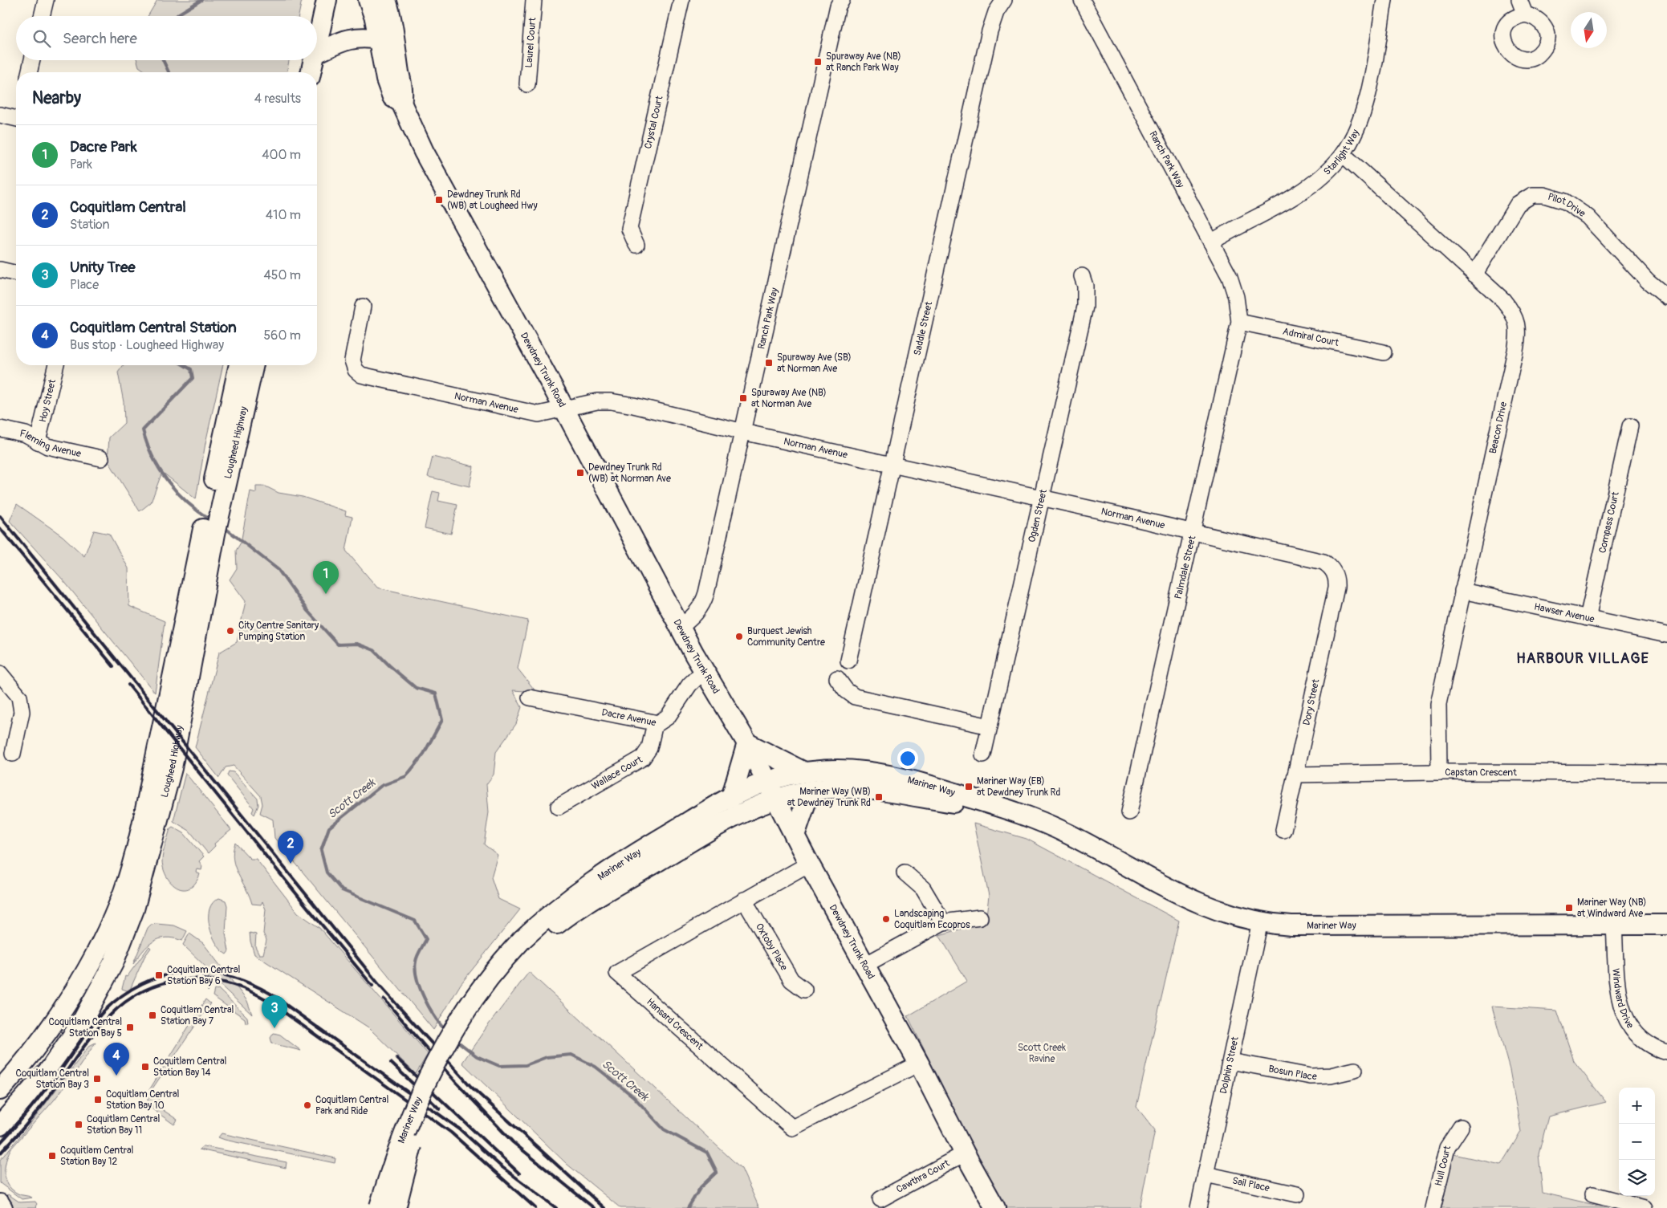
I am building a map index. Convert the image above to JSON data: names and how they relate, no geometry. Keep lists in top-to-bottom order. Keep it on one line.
{"streets":{"main road":["Dewdney Trunk Road","Lougheed Highway","Mariner Way"],"street":["Laurel Court","Crystal Court","Starlight Way","Ranch Park Way","Pilot Drive","Saddle Street","Admiral Court","Hoy Street","Norman Avenue","Beacon Drive","Fleming Avenue","Ogden Street","Compass Court","Palmdale Street","Hawser Avenue","Dory Street","Dacre Avenue","Capstan Crescent","Wallace Court","Oxtoby Place","Windward Drive","Hansard Crescent","Dolphin Street","Bosun Place","Hull Court","Cawthra Court","Sail Place"]},"crossings":[["Starlight Way","Ranch Park Way"],["Starlight Way","Beacon Drive"],["Ranch Park Way","Admiral Court"],["Ranch Park Way","Dewdney Trunk Road"],["Ranch Park Way","Norman Avenue"],["Ranch Park Way","Palmdale Street"],["Pilot Drive","Beacon Drive"],["Saddle Street","Norman Avenue"],["Admiral Court","Palmdale Street"],["Dewdney Trunk Road","Norman Avenue"],["Dewdney Trunk Road","Dacre Avenue"],["Dewdney Trunk Road","Mariner Way"],["Dewdney Trunk Road","Hansard Crescent"],["Dewdney Trunk Road","Cawthra Court"],["Hoy Street","Fleming Avenue"],["Norman Avenue","Ogden Street"],["Norman Avenue","Palmdale Street"],["Norman Avenue","Dory Street"],["Beacon Drive","Hawser Avenue"],["Beacon Drive","Capstan Crescent"],["Compass Court","Hawser Avenue"],["Dory Street","Capstan Crescent"],["Dacre Avenue","Wallace Court"],["Mariner Way","Windward Drive"],["Mariner Way","Dolphin Street"],["Oxtoby Place","Hansard Crescent"],["Dolphin Street","Bosun Place"],["Dolphin Street","Sail Place"]],"districts":["HARBOUR VILLAGE"],"water":["Scott Creek"],"parks":["Scott Creek Ravine"],"places":{"transit":["Spuraway Ave (NB) at Ranch Park Way","Dewdney Trunk Rd (WB) at Lougheed Hwy","Spuraway Ave (SB) at Norman Ave","Spuraway Ave (NB) at Norman Ave","Dewdney Trunk Rd (WB) at Norman Ave","Mariner Way (EB) at Dewdney Trunk Rd","Mariner Way (WB) at Dewdney Trunk Rd","Mariner Way (NB) at Windward Ave","Coquitlam Central Station Bay 6","Coquitlam Central Station Bay 7","Coquitlam Central Station Bay 5","Coquitlam Central Station Bay 14","Coquitlam Central Station Bay 3","Coquitlam Central Station Bay 10","Coquitlam Central Station Bay 11","Coquitlam Central Station Bay 12"],"other":["City Centre Sanitary Pumping Station","Burquest Jewish Community Centre","Landscaping Coquitlam Ecopros","Coquitlam Central Park and Ride"]},"north":"bottom","page":{"search":"Search here","heading":["Nearby","4 results"],"list":[{"mark":"1","name":"Dacre Park","note":"Park","value":"400 m"},{"mark":"2","name":"Coquitlam Central","note":"Station","value":"410 m"},{"mark":"3","name":"Unity Tree","note":"Place","value":"450 m"},{"mark":"4","name":"Coquitlam Central Station","note":"Bus stop · Lougheed Highway","value":"560 m"}],"pins":["1","2","3","4"],"map_buttons":["+","−"]}}
